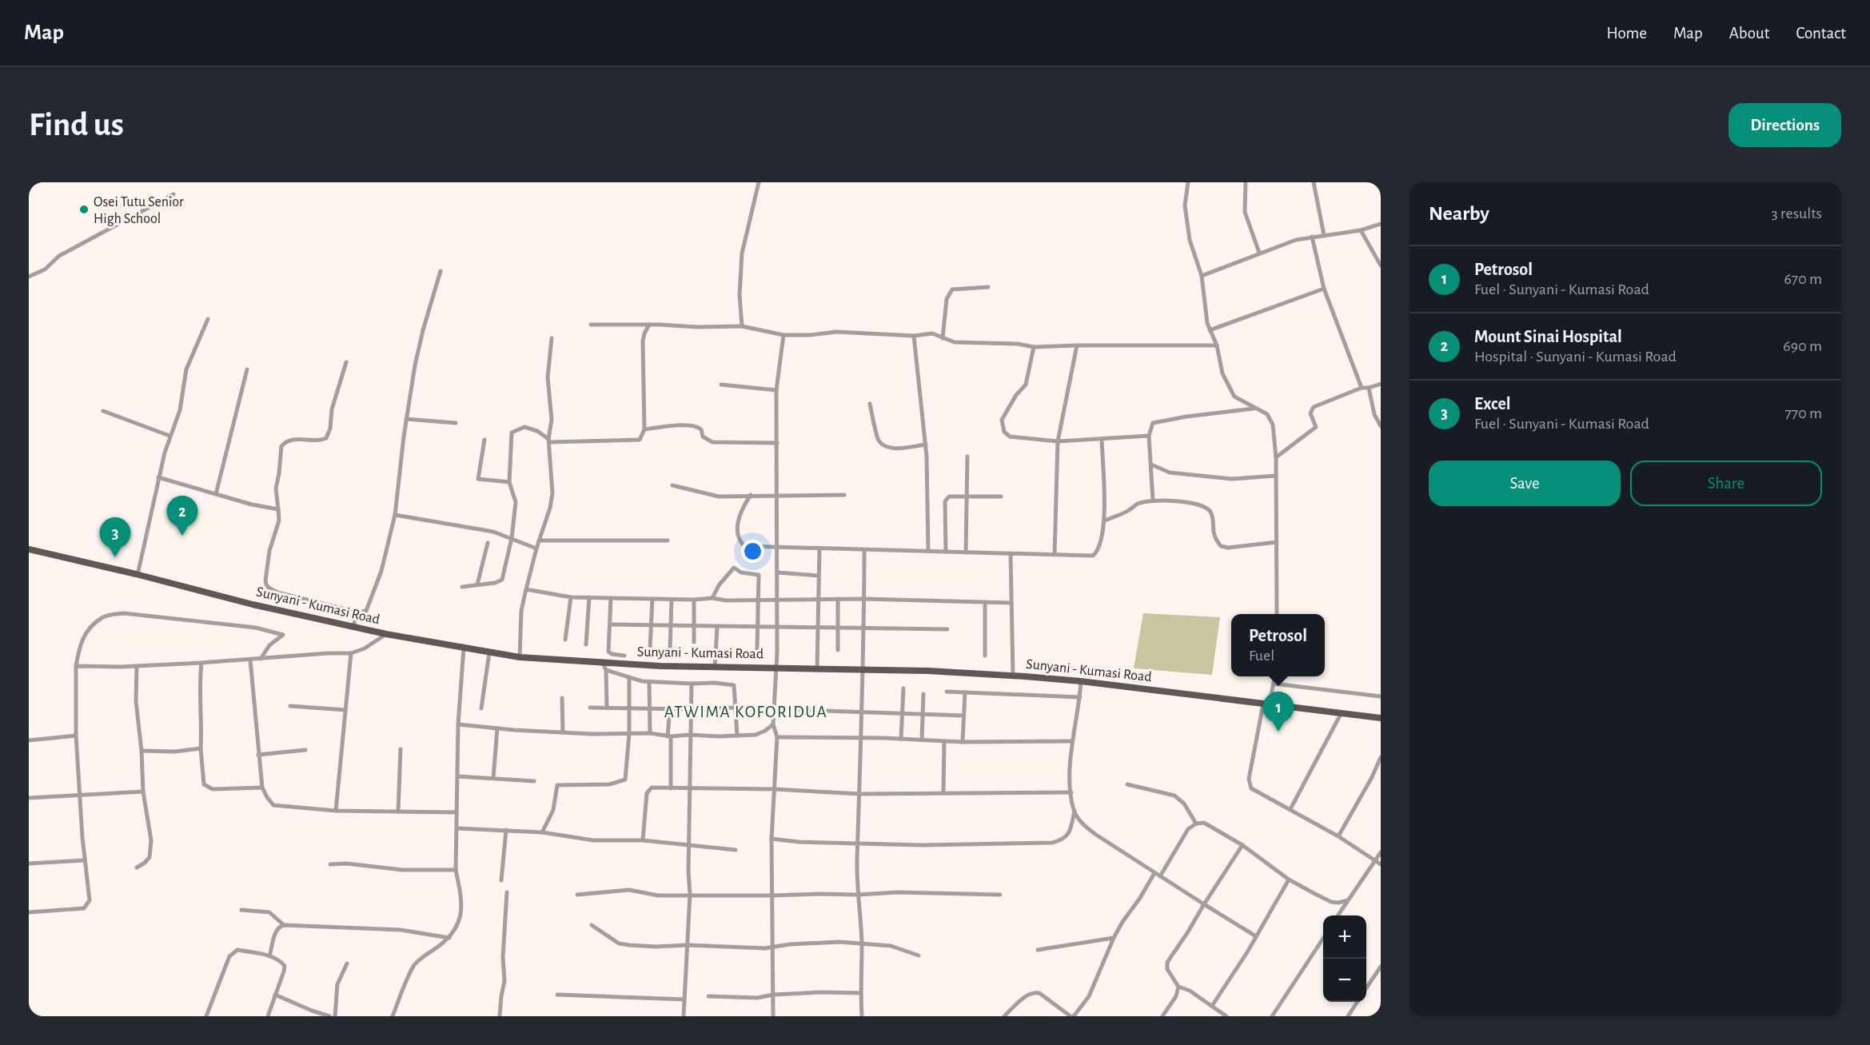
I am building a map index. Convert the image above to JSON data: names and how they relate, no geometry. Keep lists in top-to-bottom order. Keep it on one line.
{"streets":{"main road":["Sunyani - Kumasi Road"]},"districts":["ATWIMA KOFORIDUA"],"places":["Osei Tutu Senior High School"],"page":{"header":"Map","nav":["Home","Map","About","Contact"],"buttons":["Directions",["Save","Share"]],"title":"Find us","heading":["Nearby","3 results"],"list":[{"mark":"1","name":"Petrosol","note":"Fuel · Sunyani - Kumasi Road","value":"670 m"},{"mark":"2","name":"Mount Sinai Hospital","note":"Hospital · Sunyani - Kumasi Road","value":"690 m"},{"mark":"3","name":"Excel","note":"Fuel · Sunyani - Kumasi Road","value":"770 m"}],"pins":["2","3","1"],"popup":["Petrosol","Fuel"],"map_buttons":["+","−"]}}
